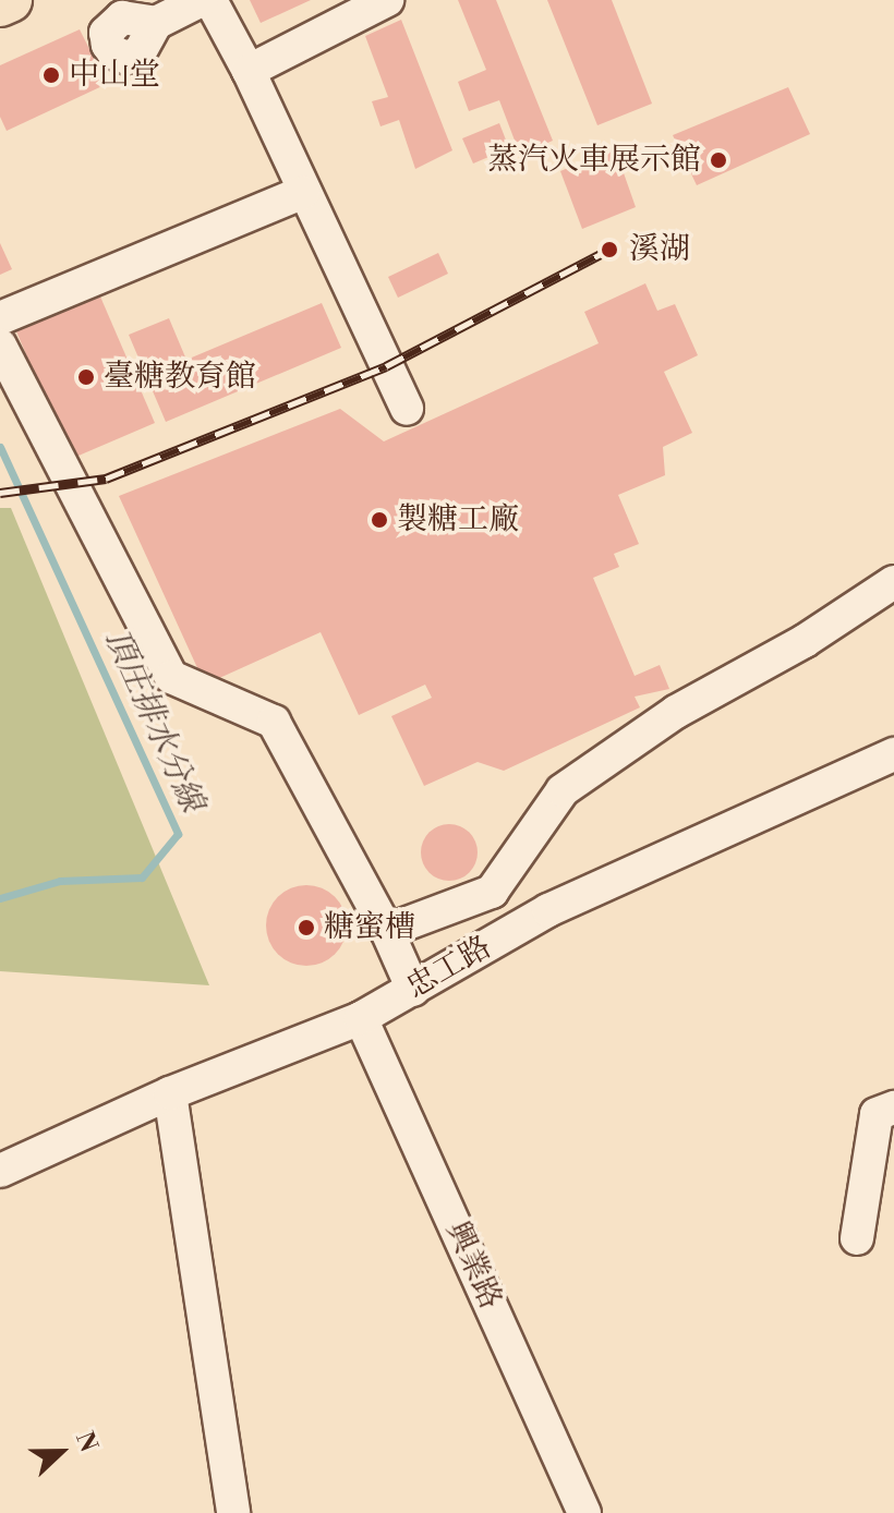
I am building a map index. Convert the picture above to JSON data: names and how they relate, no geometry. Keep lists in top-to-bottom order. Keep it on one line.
{"streets":{"street":["忠工路","興業路"]},"crossings":[["忠工路","興業路"]],"water":["頂庄排水分線"],"places":["中山堂","蒸汽火車展示館","溪湖","臺糖教育館","製糖工廠","糖蜜槽"],"north":"right"}
